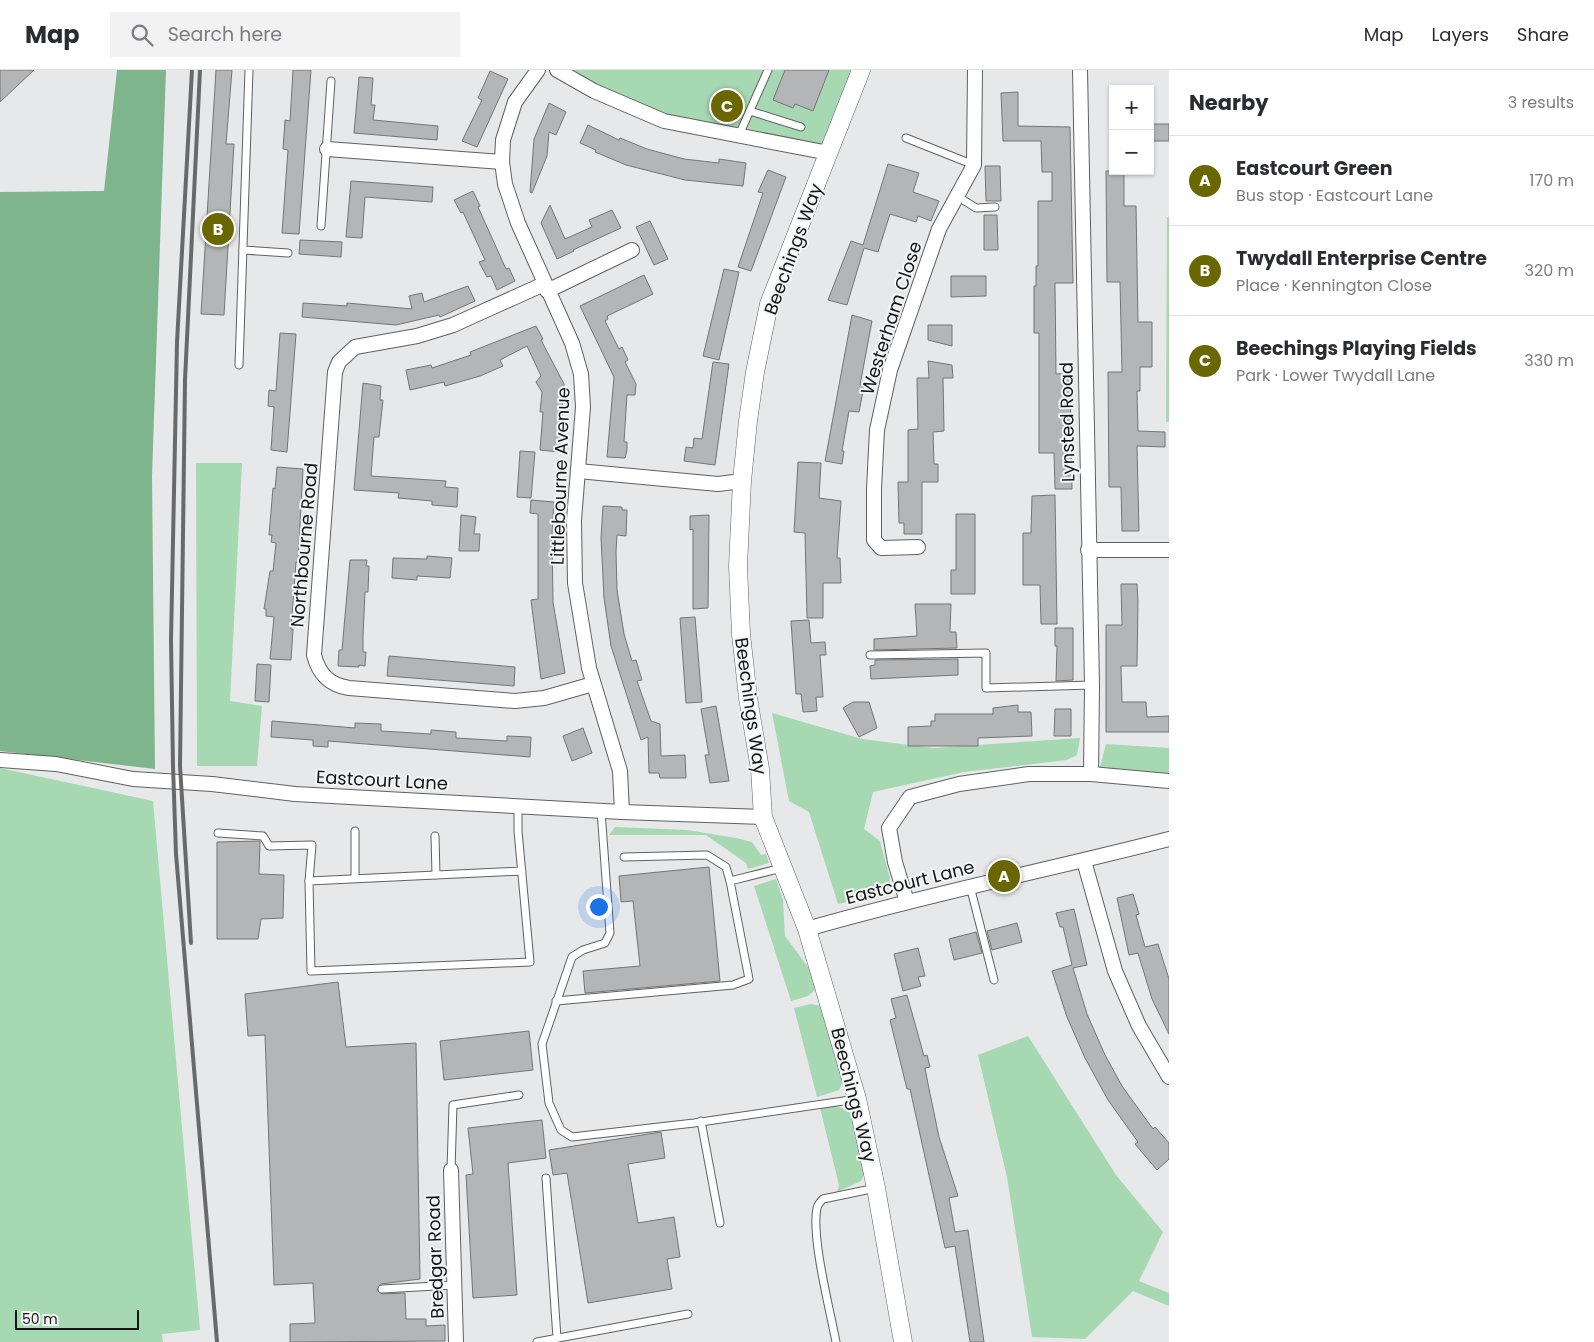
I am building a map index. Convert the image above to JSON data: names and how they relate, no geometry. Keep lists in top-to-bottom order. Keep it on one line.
{"streets":{"street":["Beechings Way","Westerham Close","Lynsted Road","Littlebourne Avenue","Northbourne Road","Eastcourt Lane","Bredgar Road"]},"crossings":[["Beechings Way","Eastcourt Lane"],["Littlebourne Avenue","Northbourne Road"],["Littlebourne Avenue","Eastcourt Lane"]],"scale_bar":"50 m","page":{"header":"Map","search":"Search here","nav":["Map","Layers","Share"],"heading":["Nearby","3 results"],"map_buttons":["+","−"],"pins":["C","B","A"],"list":[{"mark":"A","name":"Eastcourt Green","note":"Bus stop · Eastcourt Lane","value":"170 m"},{"mark":"B","name":"Twydall Enterprise Centre","note":"Place · Kennington Close","value":"320 m"},{"mark":"C","name":"Beechings Playing Fields","note":"Park · Lower Twydall Lane","value":"330 m"}],"scale":"50 m"}}
